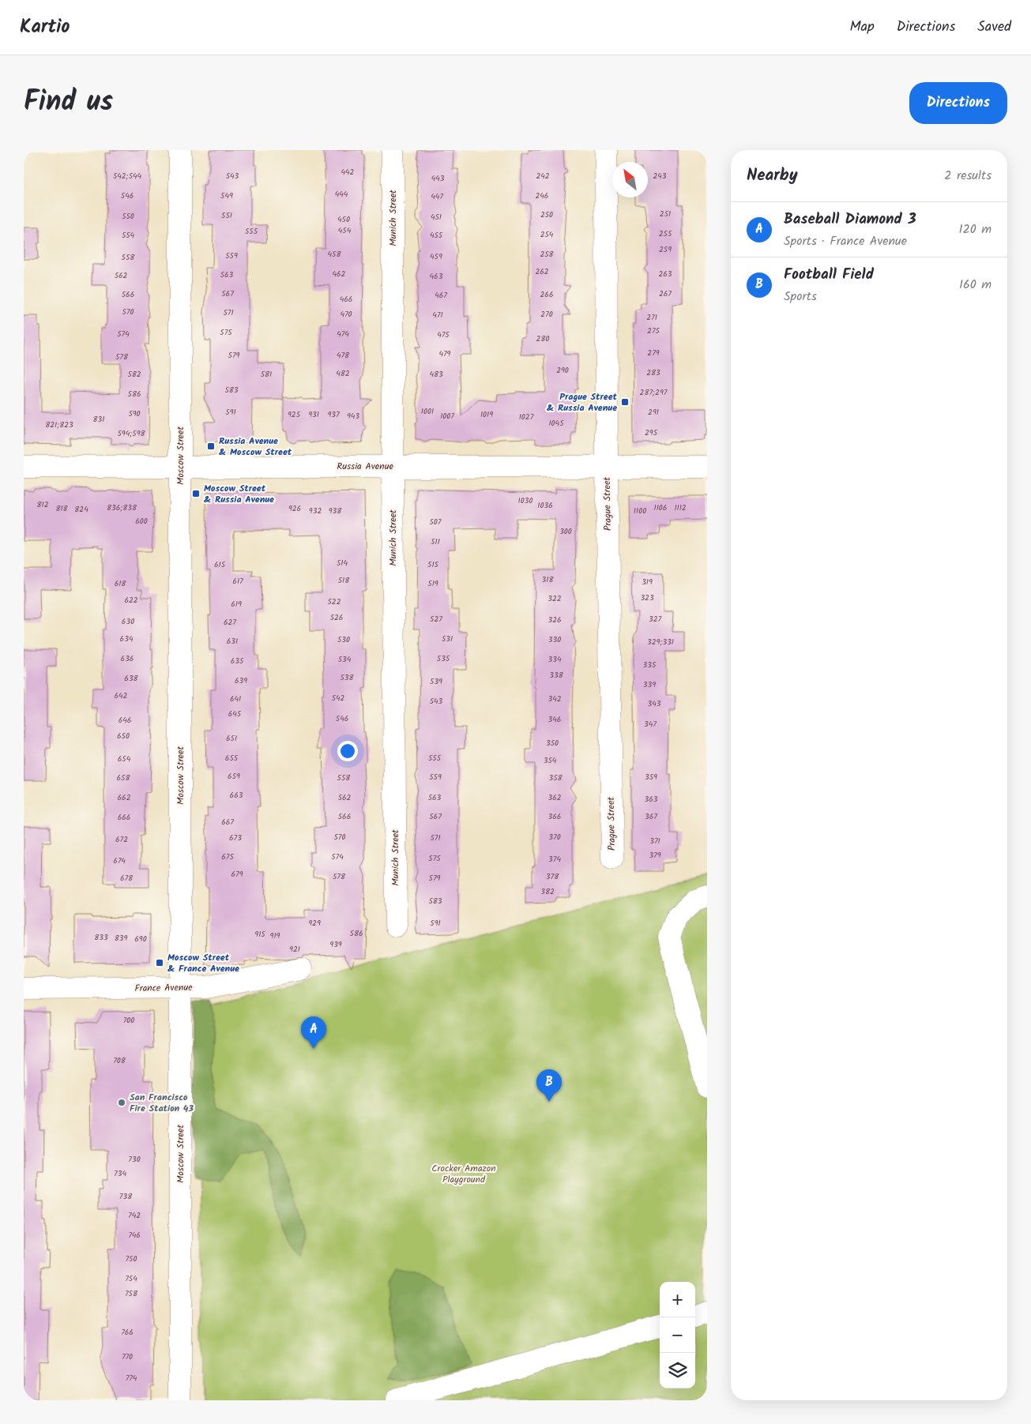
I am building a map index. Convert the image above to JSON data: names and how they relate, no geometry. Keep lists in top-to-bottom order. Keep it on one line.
{"streets":{"street":["Munich Street","Moscow Street","Russia Avenue","Prague Street","France Avenue"]},"crossings":[["Munich Street","Russia Avenue"],["Moscow Street","Russia Avenue"],["Moscow Street","France Avenue"],["Russia Avenue","Prague Street"]],"parks":["Crocker Amazon Playground"],"places":{"transit":["Prague Street & Russia Avenue","Russia Avenue & Moscow Street","Moscow Street & Russia Avenue","Moscow Street & France Avenue"],"other":["San Francisco Fire Station 43"]},"house_numbers":["442","542;544","543","242","243","443","444","546","549","246","447","251","250","551","550","451","450","454","555","255","254","554","455","259","458","258","559","459","558","262","462","263","563","562","463","567","267","566","266","467","466","570","571","470","270","471","271","275","575","574","474","475","280","279","479","579","478","578","290","283","482","582","581","483","583","287;297","586","1001","591","291","590","925","931","937","1019","943","1007","1027","831","1045","821;823","295","594;598","1030","812","1036","836;838","1106","1112","818","926","824","932","938","1100","600","507","300","511","514","615","515","318","518","617","319","618","519","323","322","622","522","619","526","527","327","326","630","627","634","531","530","330","631","329;331","636","535","534","334","635","335","338","538","638","639","539","339","642","542","641","342","543","343","645","546","346","646","347","650","651","350","655","555","654","354","659","559","359","658","558","358","663","662","562","563","362","363","566","567","366","367","666","667","570","370","673","571","672","371","379","675","574","575","374","674","679","578","378","678","579","382","583","929","591","586","915","919","833","839","690","939","921","700","708","730","734","738","742","746","750","754","758","766","770","774"],"north":"top left","page":{"header":"Kartio","nav":["Map","Directions","Saved"],"title":"Find us","buttons":"Directions","heading":["Nearby","2 results"],"list":[{"mark":"A","name":"Baseball Diamond 3","note":"Sports · France Avenue","value":"120 m"},{"mark":"B","name":"Football Field","note":"Sports","value":"160 m"}],"pins":["A","B"],"map_buttons":["+","−"]}}
